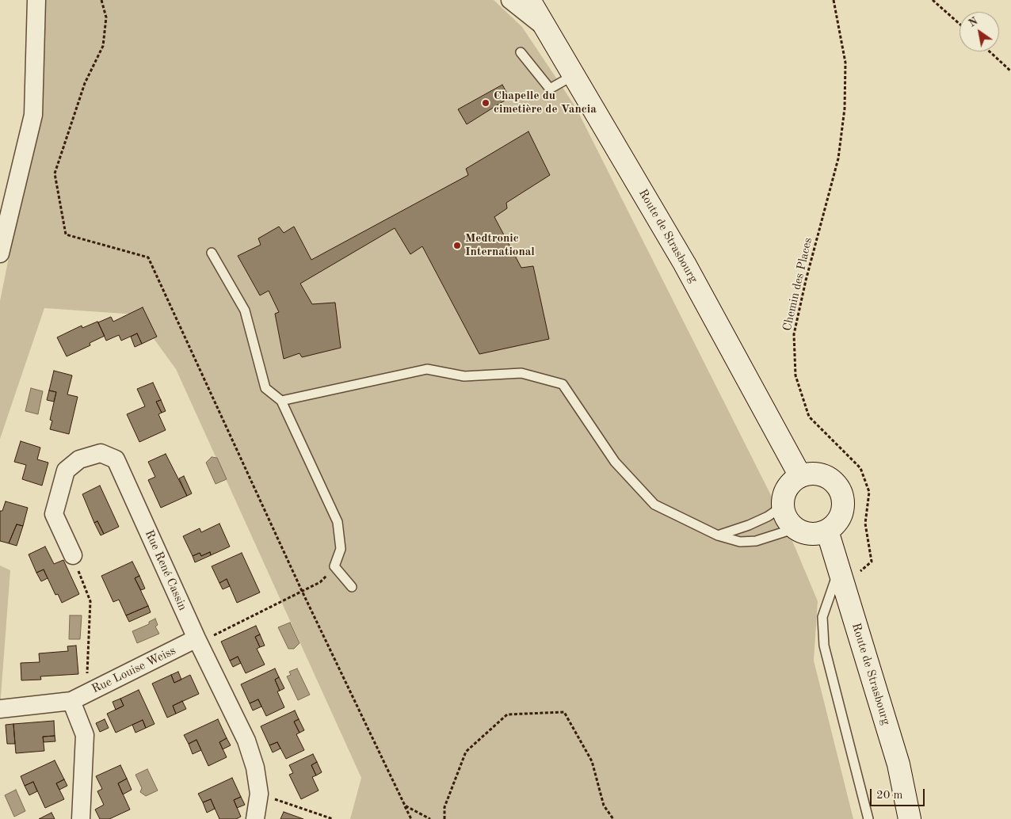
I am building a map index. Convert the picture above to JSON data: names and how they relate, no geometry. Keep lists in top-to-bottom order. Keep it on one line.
{"streets":{"main road":["Route de Strasbourg"],"street":["Rue René Cassin","Rue Louise Weiss"],"path":["Chemin des Places"]},"crossings":[["Route de Strasbourg","Chemin des Places"],["Rue René Cassin","Rue Louise Weiss"]],"places":["Chapelle du cimetière de Vancia","Medtronic International"],"scale_bar":"20 m","north":"top left"}
